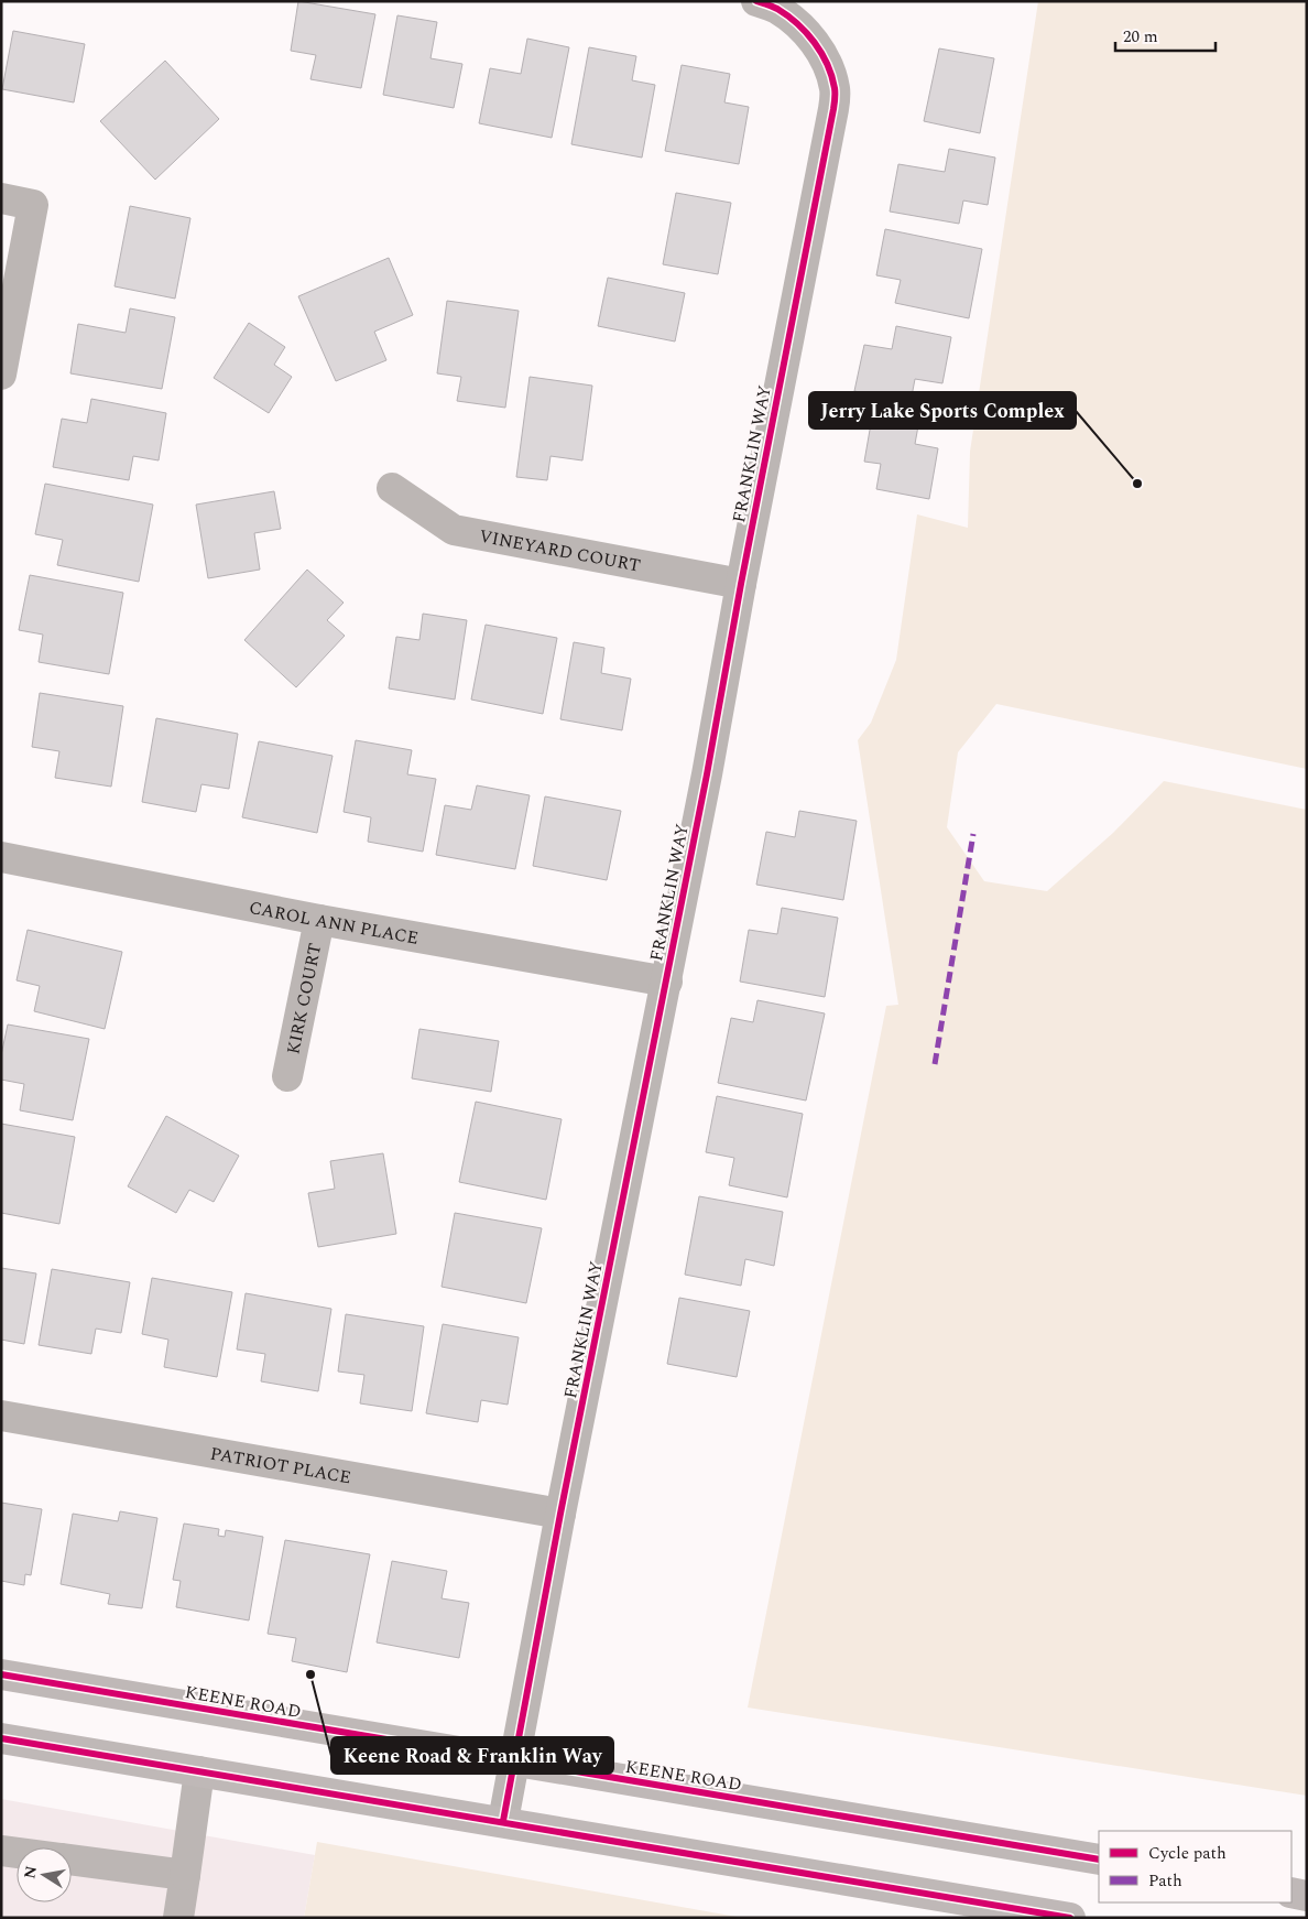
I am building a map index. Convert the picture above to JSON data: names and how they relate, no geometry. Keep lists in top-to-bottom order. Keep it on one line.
{"streets":{"main road":["KEENE ROAD"],"street":["FRANKLIN WAY","VINEYARD COURT","CAROL ANN PLACE","KIRK COURT","PATRIOT PLACE"]},"crossings":[["FRANKLIN WAY","VINEYARD COURT"],["FRANKLIN WAY","CAROL ANN PLACE"],["FRANKLIN WAY","PATRIOT PLACE"],["FRANKLIN WAY","KEENE ROAD"],["CAROL ANN PLACE","KIRK COURT"]],"places":["Jerry Lake Sports Complex","Keene Road & Franklin Way"],"legend":["Cycle path","Path"],"scale_bar":"20 m","north":"left"}
